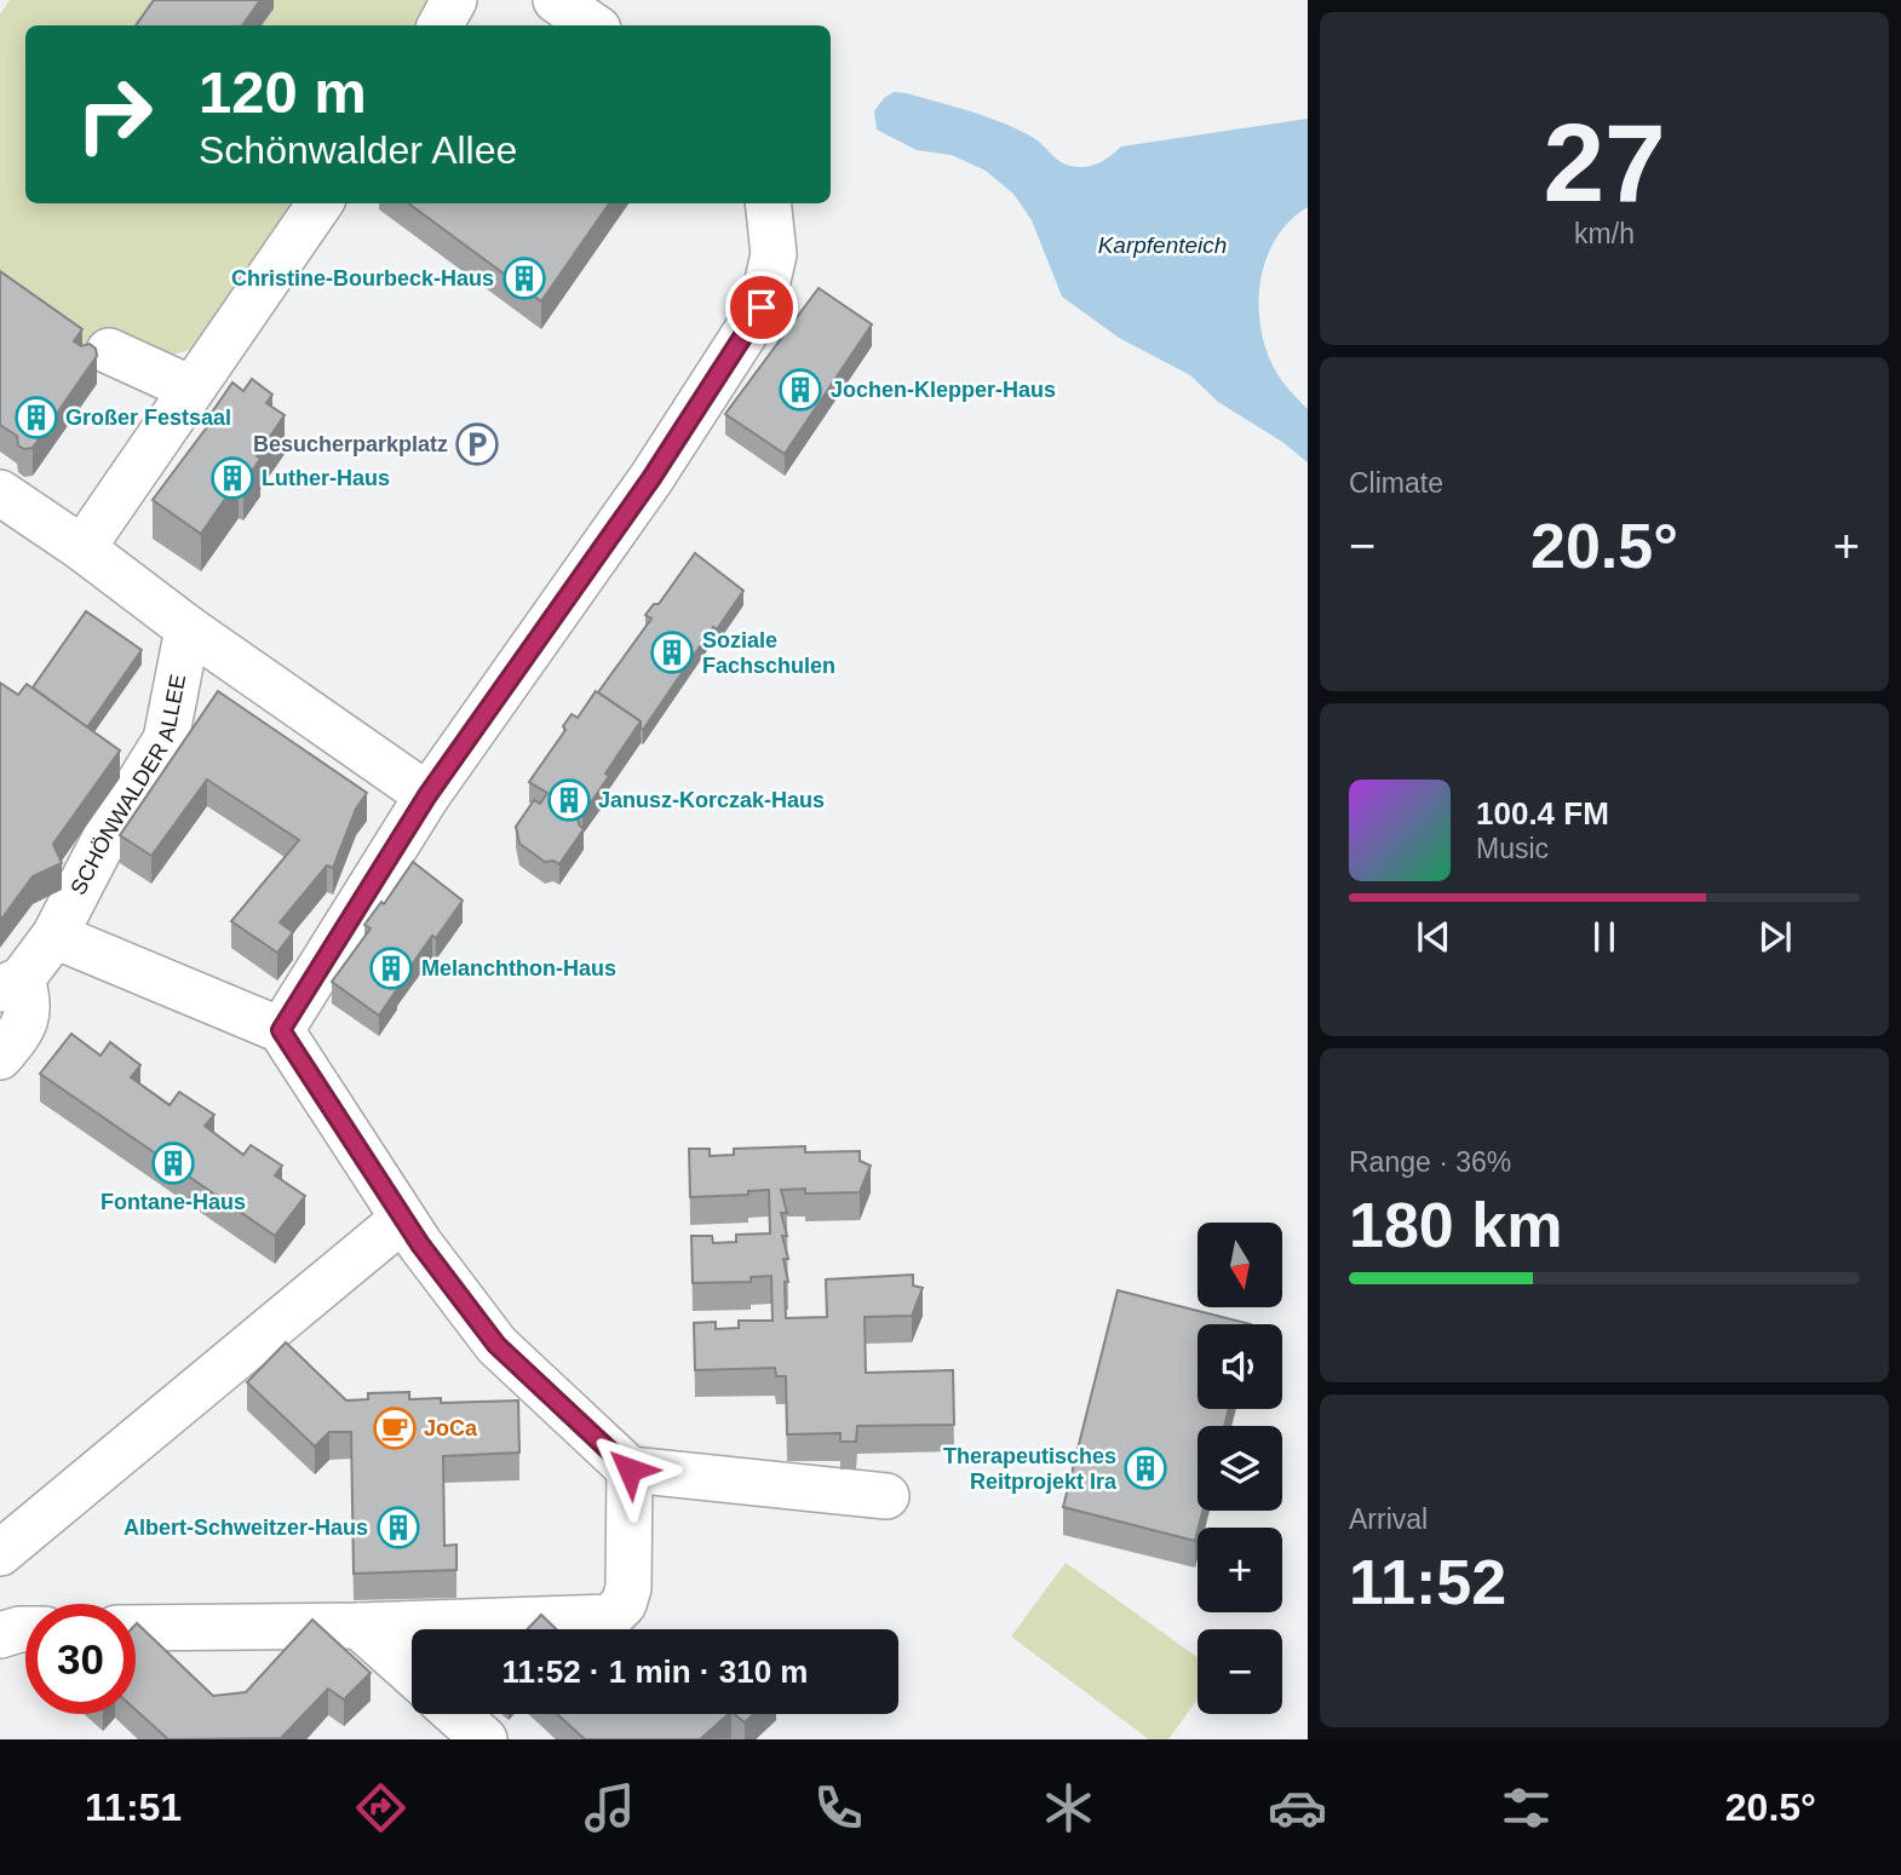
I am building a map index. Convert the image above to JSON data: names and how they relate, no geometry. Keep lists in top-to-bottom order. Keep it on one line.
{"streets":{"street":["SCHÖNWALDER ALLEE"]},"water":["Karpfenteich"],"places":{"building":["Christine-Bourbeck-Haus","Jochen-Klepper-Haus","Großer Festsaal","Luther-Haus","Soziale Fachschulen","Janusz-Korczak-Haus","Melanchthon-Haus","Fontane-Haus","Therapeutisches Reitprojekt Ira","Albert-Schweitzer-Haus"],"parking":["Besucherparkplatz"],"cafe":["JoCa"]},"north":"bottom","page":{"tile":[["27","km/h"],"Climate",["Range · 36%","180 km"],["Arrival","11:52"]],"turn":["120 m","Schönwalder Allee"],"heat":["−","20.5°","+"],"song":["100.4 FM","Music"],"map_buttons":["+","−"],"limit":"30","trip":"11:52 · 1 min · 310 m","tabs":["11:51","20.5°"]}}
